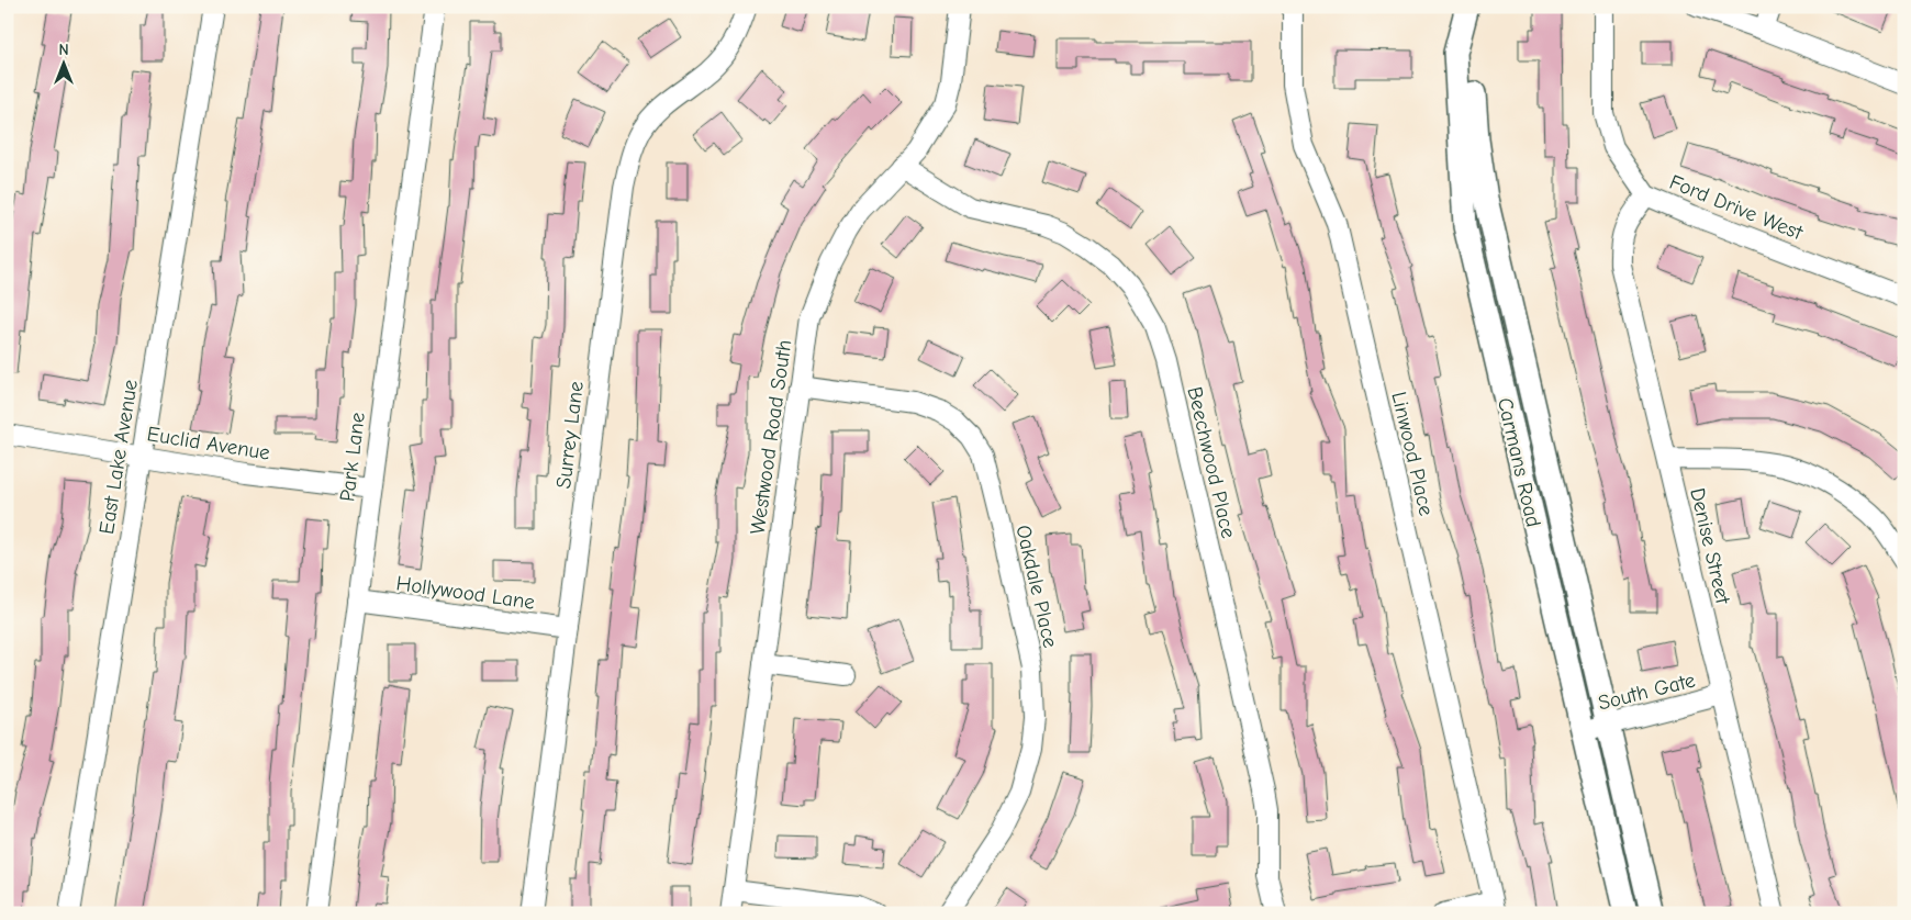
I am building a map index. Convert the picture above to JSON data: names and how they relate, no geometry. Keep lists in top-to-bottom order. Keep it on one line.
{"streets":{"street":["Ford Drive West","Surrey Lane","Westwood Road South","Euclid Avenue","Linwood Place","East Lake Avenue","Park Lane","Beechwood Place","Carmans Road","Denise Street","Oakdale Place","Hollywood Lane","South Gate"]},"crossings":[["Ford Drive West","Denise Street"],["Surrey Lane","Hollywood Lane"],["Westwood Road South","Beechwood Place"],["Westwood Road South","Oakdale Place"],["Euclid Avenue","East Lake Avenue"],["Euclid Avenue","Park Lane"],["Park Lane","Hollywood Lane"],["Carmans Road","South Gate"],["Denise Street","South Gate"]],"north":"top"}
